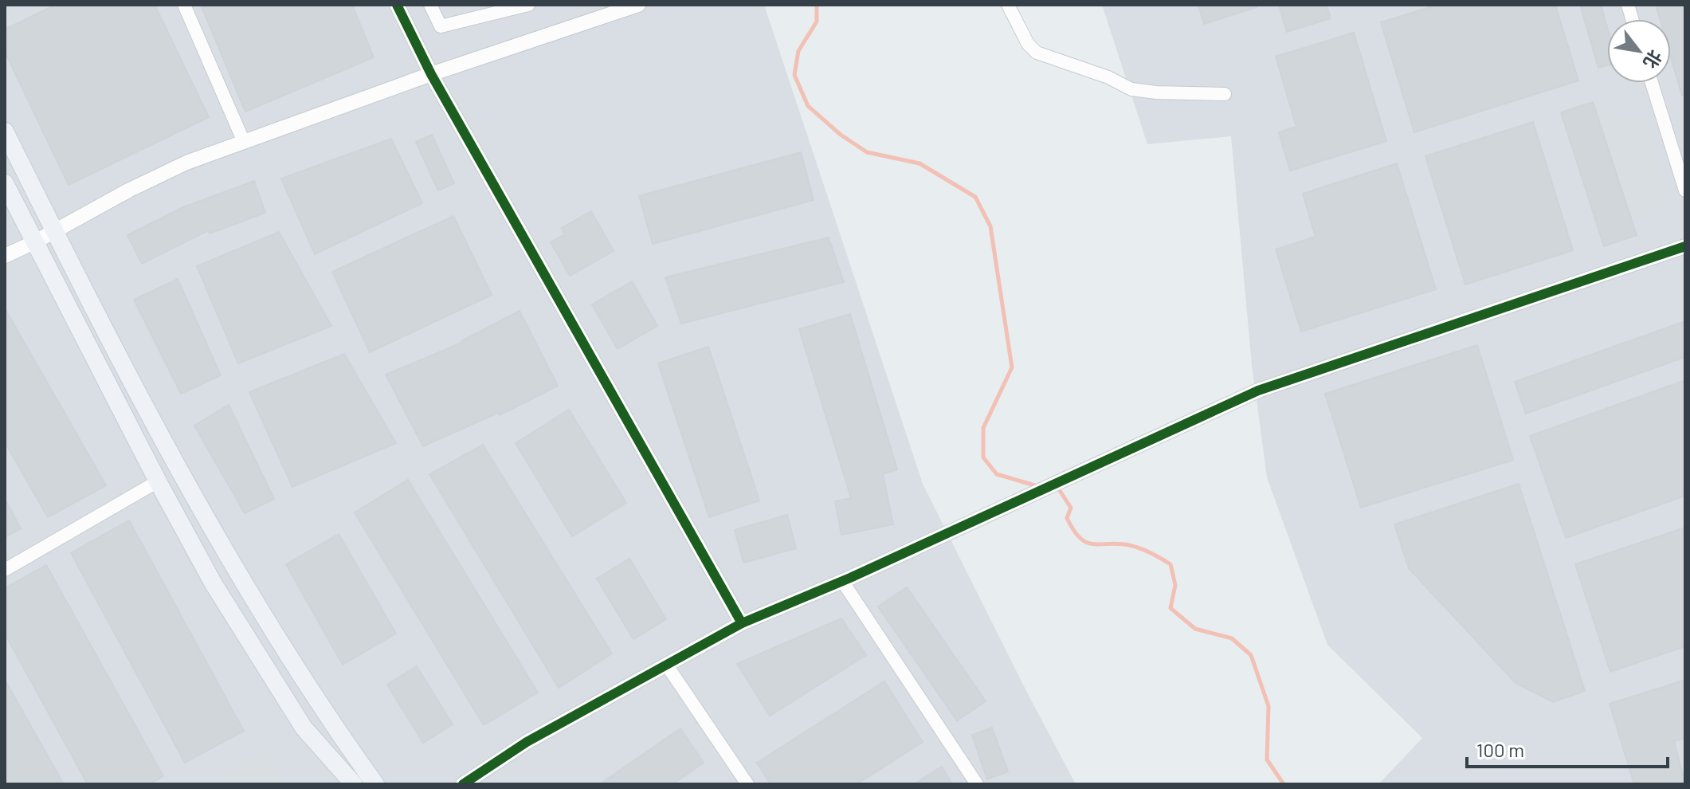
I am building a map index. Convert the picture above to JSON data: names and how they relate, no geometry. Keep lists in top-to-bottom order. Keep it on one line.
{"scale_bar":"100 m","north":"bottom right"}
